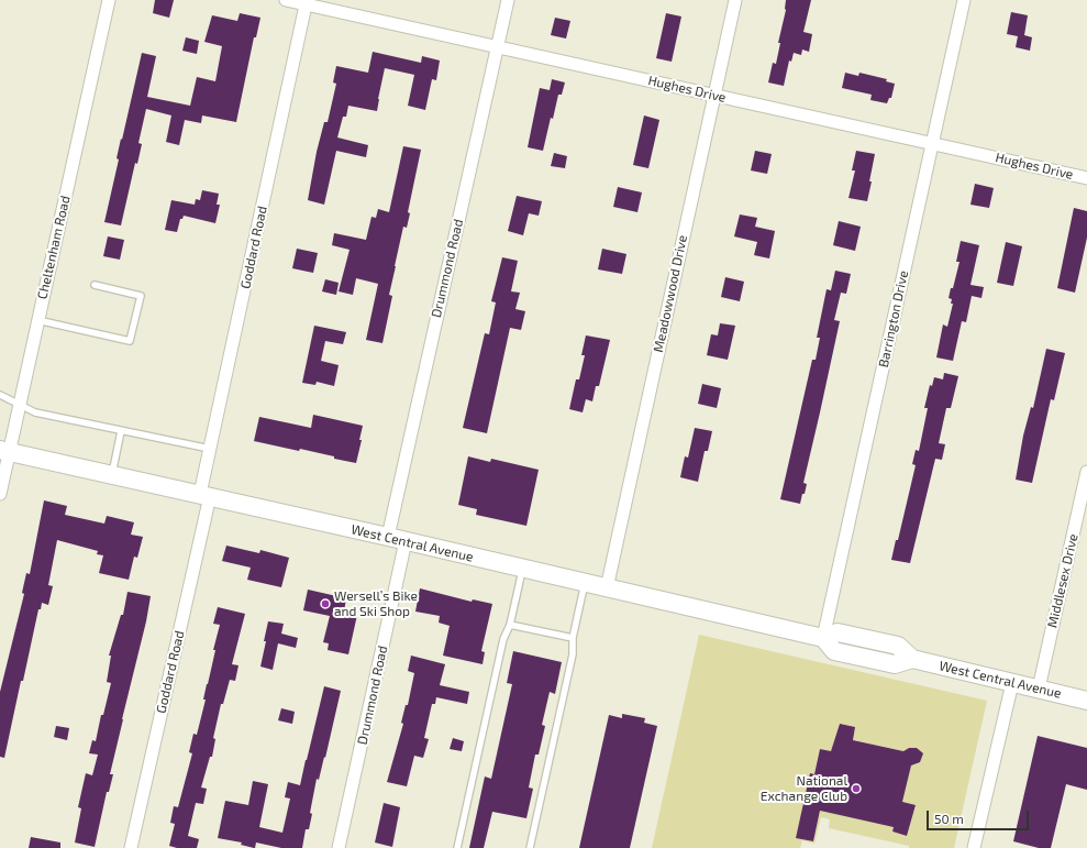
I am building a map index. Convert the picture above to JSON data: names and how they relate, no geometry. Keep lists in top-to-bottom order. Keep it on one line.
{"streets":{"main road":["West Central Avenue"],"street":["Hughes Drive","Cheltenham Road","Goddard Road","Drummond Road","Meadowwood Drive","Barrington Drive","Middlesex Drive"]},"crossings":[["Hughes Drive","Goddard Road"],["Hughes Drive","Drummond Road"],["Hughes Drive","Meadowwood Drive"],["Hughes Drive","Barrington Drive"],["Cheltenham Road","West Central Avenue"],["Goddard Road","West Central Avenue"],["Drummond Road","West Central Avenue"],["Meadowwood Drive","West Central Avenue"],["Barrington Drive","West Central Avenue"],["West Central Avenue","Middlesex Drive"]],"places":["Wersell’s Bike and Ski Shop","National Exchange Club"],"scale_bar":"50 m"}
